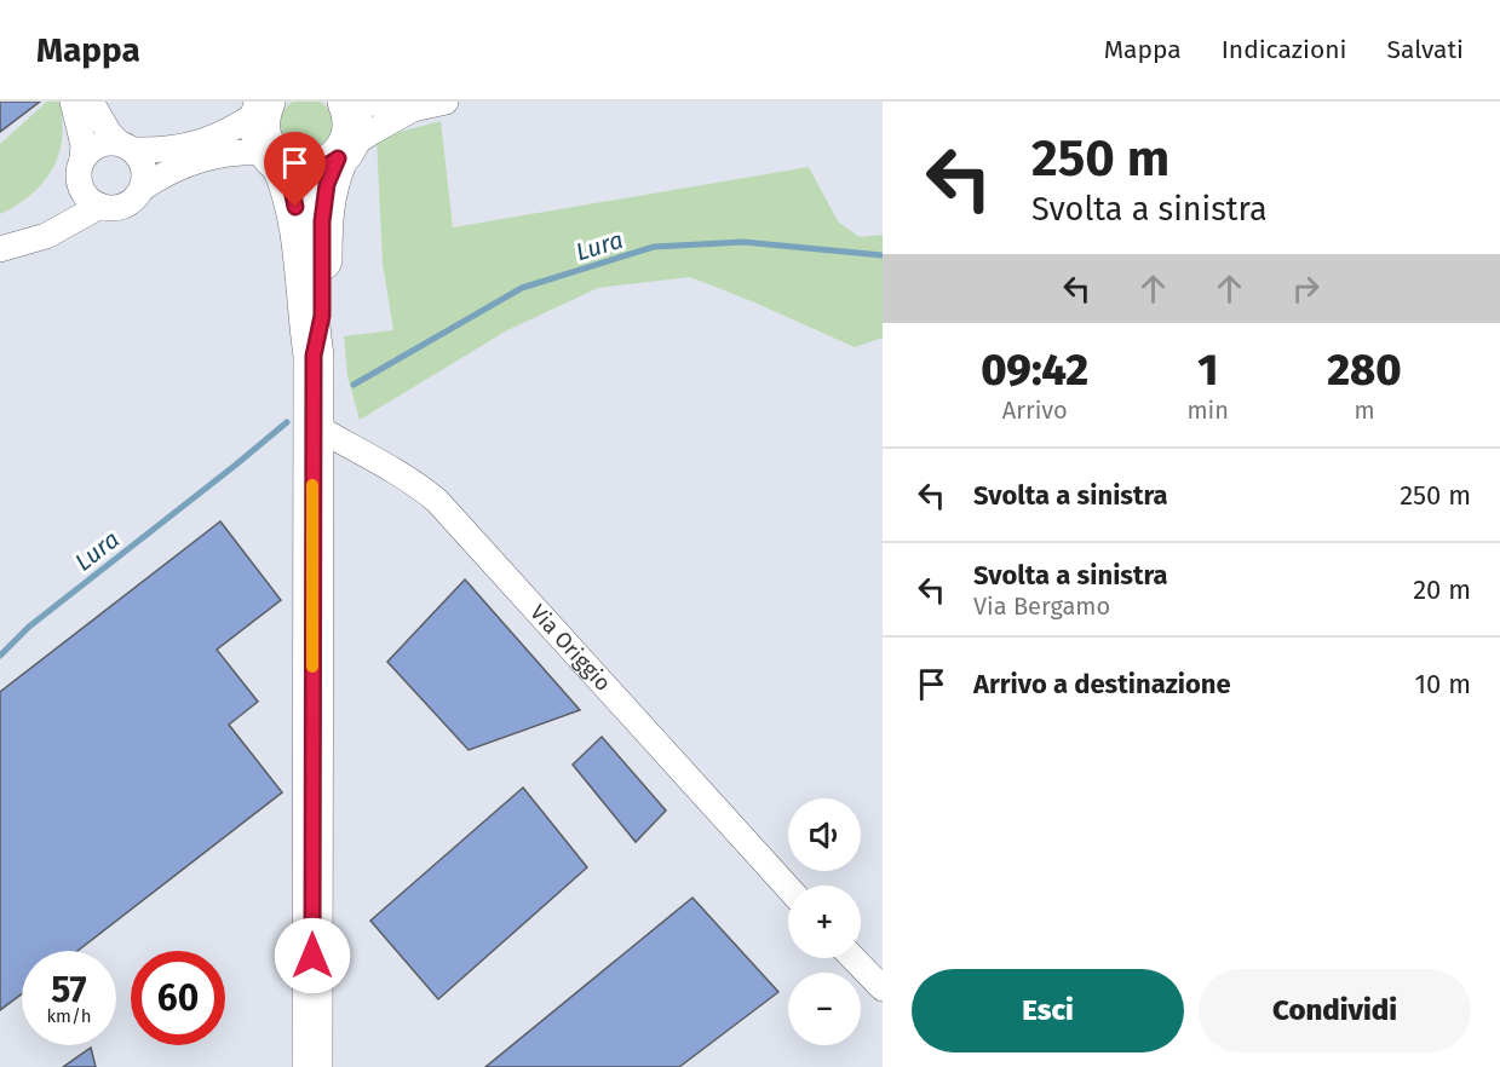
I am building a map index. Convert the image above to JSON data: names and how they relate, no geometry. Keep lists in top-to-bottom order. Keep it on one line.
{"streets":{"street":["Via Origgio"]},"water":["Lura"],"page":{"header":"Mappa","nav":["Mappa","Indicazioni","Salvati"],"turn":["250 m","Svolta a sinistra"],"eta":["09:42","Arrivo","1","min","280","m"],"list":[{"name":"Svolta a sinistra","value":"250 m"},{"name":"Svolta a sinistra","note":"Via Bergamo","value":"20 m"},{"name":"Arrivo a destinazione","value":"10 m"}],"map_buttons":["+","−"],"speed":"57 km/h","limit":"60","buttons":["Esci","Condividi"]}}
